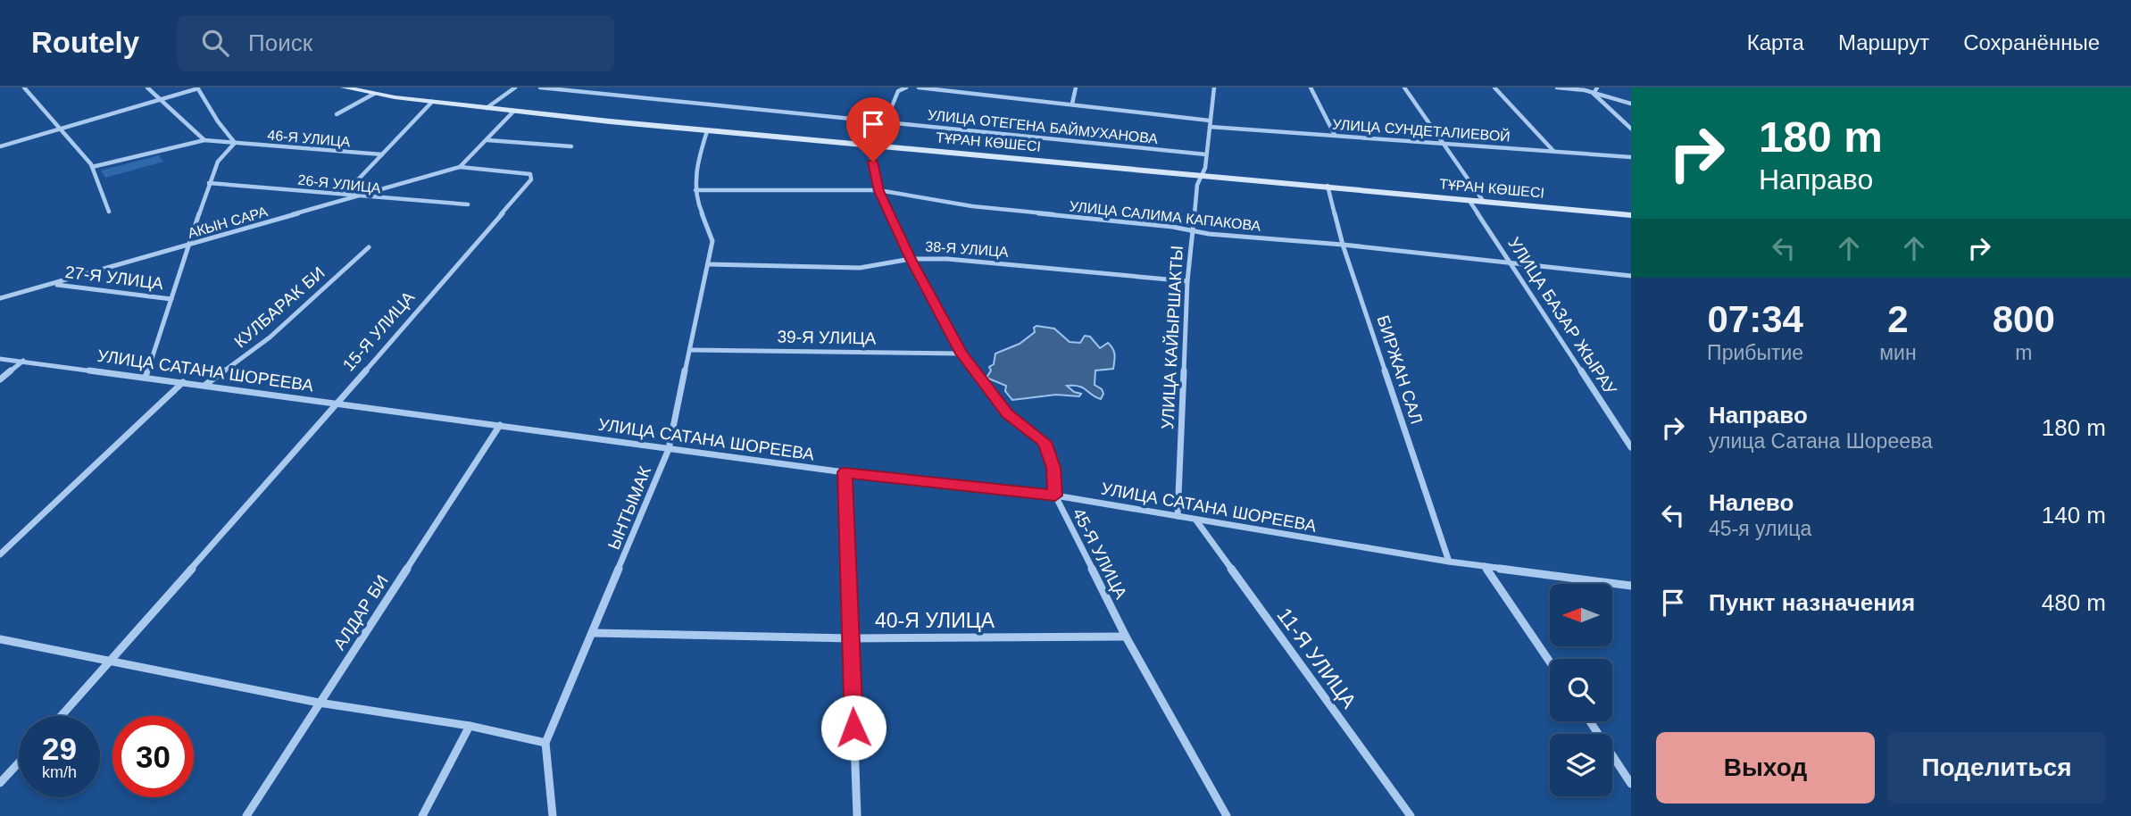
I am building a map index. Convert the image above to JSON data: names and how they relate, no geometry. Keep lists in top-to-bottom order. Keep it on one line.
{"streets":{"street":["УЛИЦА ОТЕГЕНА БАЙМУХАНОВА","УЛИЦА СУНДЕТАЛИЕВОЙ","46-Я УЛИЦА","ТҰРАН КӨШЕСІ","26-Я УЛИЦА","УЛИЦА САЛИМА КАПАКОВА","АКЫН САРА","38-Я УЛИЦА","27-Я УЛИЦА","КУЛБАРАК БИ","УЛИЦА БАЗАР ЖЫРАУ","15-Я УЛИЦА","39-Я УЛИЦА","УЛИЦА КАЙЫРШАКТЫ","БИРЖАН САЛ","УЛИЦА САТАНА ШОРЕЕВА","ЫНТЫМАК","45-Я УЛИЦА","АЛДАР БИ","40-Я УЛИЦА","11-Я УЛИЦА"]},"crossings":[["УЛИЦА ОТЕГЕНА БАЙМУХАНОВА","УЛИЦА КАЙЫРШАКТЫ"],["УЛИЦА СУНДЕТАЛИЕВОЙ","УЛИЦА КАЙЫРШАКТЫ"],["ТҰРАН КӨШЕСІ","УЛИЦА БАЗАР ЖЫРАУ"],["ТҰРАН КӨШЕСІ","УЛИЦА КАЙЫРШАКТЫ"],["ТҰРАН КӨШЕСІ","БИРЖАН САЛ"],["ТҰРАН КӨШЕСІ","ЫНТЫМАК"],["ТҰРАН КӨШЕСІ","45-Я УЛИЦА"],["26-Я УЛИЦА","АКЫН САРА"],["УЛИЦА САЛИМА КАПАКОВА","УЛИЦА БАЗАР ЖЫРАУ"],["УЛИЦА САЛИМА КАПАКОВА","УЛИЦА КАЙЫРШАКТЫ"],["УЛИЦА САЛИМА КАПАКОВА","БИРЖАН САЛ"],["УЛИЦА САЛИМА КАПАКОВА","ЫНТЫМАК"],["УЛИЦА САЛИМА КАПАКОВА","45-Я УЛИЦА"],["АКЫН САРА","27-Я УЛИЦА"],["АКЫН САРА","15-Я УЛИЦА"],["38-Я УЛИЦА","УЛИЦА КАЙЫРШАКТЫ"],["38-Я УЛИЦА","ЫНТЫМАК"],["38-Я УЛИЦА","45-Я УЛИЦА"],["КУЛБАРАК БИ","УЛИЦА САТАНА ШОРЕЕВА"],["15-Я УЛИЦА","УЛИЦА САТАНА ШОРЕЕВА"],["39-Я УЛИЦА","ЫНТЫМАК"],["39-Я УЛИЦА","45-Я УЛИЦА"],["УЛИЦА КАЙЫРШАКТЫ","УЛИЦА САТАНА ШОРЕЕВА"],["БИРЖАН САЛ","УЛИЦА САТАНА ШОРЕЕВА"],["УЛИЦА САТАНА ШОРЕЕВА","ЫНТЫМАК"],["УЛИЦА САТАНА ШОРЕЕВА","45-Я УЛИЦА"],["УЛИЦА САТАНА ШОРЕЕВА","АЛДАР БИ"],["УЛИЦА САТАНА ШОРЕЕВА","11-Я УЛИЦА"],["ЫНТЫМАК","40-Я УЛИЦА"],["45-Я УЛИЦА","40-Я УЛИЦА"]],"north":"left","page":{"header":"Routely","search":"Поиск","nav":["Карта","Маршрут","Сохранённые"],"turn":["180 m","Направо"],"eta":["07:34","Прибытие","2","мин","800","m"],"list":[{"name":"Направо","note":"улица Сатана Шореева","value":"180 m"},{"name":"Налево","note":"45-я улица","value":"140 m"},{"name":"Пункт назначения","value":"480 m"}],"speed":"29 km/h","limit":"30","buttons":["Выход","Поделиться"]}}
